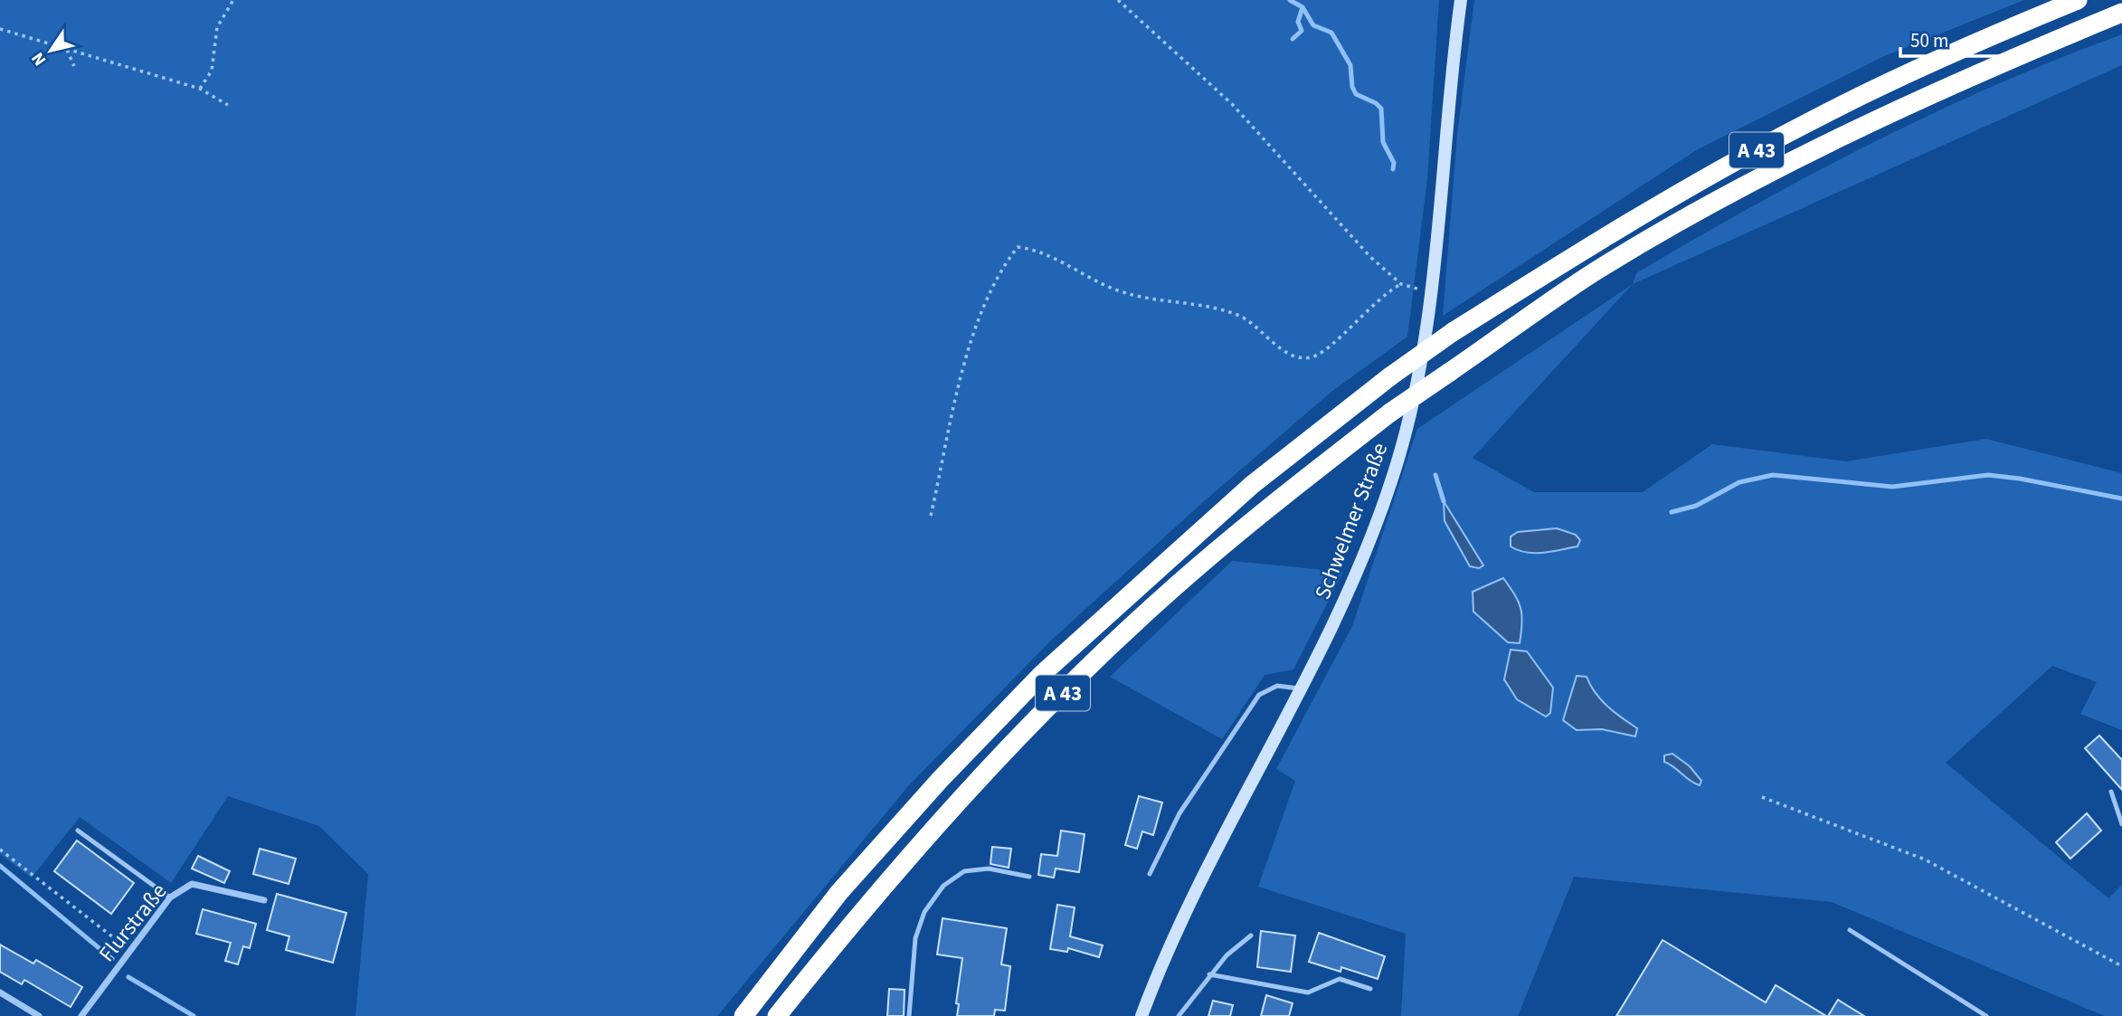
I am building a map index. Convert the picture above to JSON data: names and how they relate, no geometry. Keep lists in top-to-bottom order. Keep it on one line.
{"streets":{"highway":["A 43"],"main road":["Schwelmer Straße"],"street":["Flurstraße"]},"scale_bar":"50 m","north":"bottom left"}
